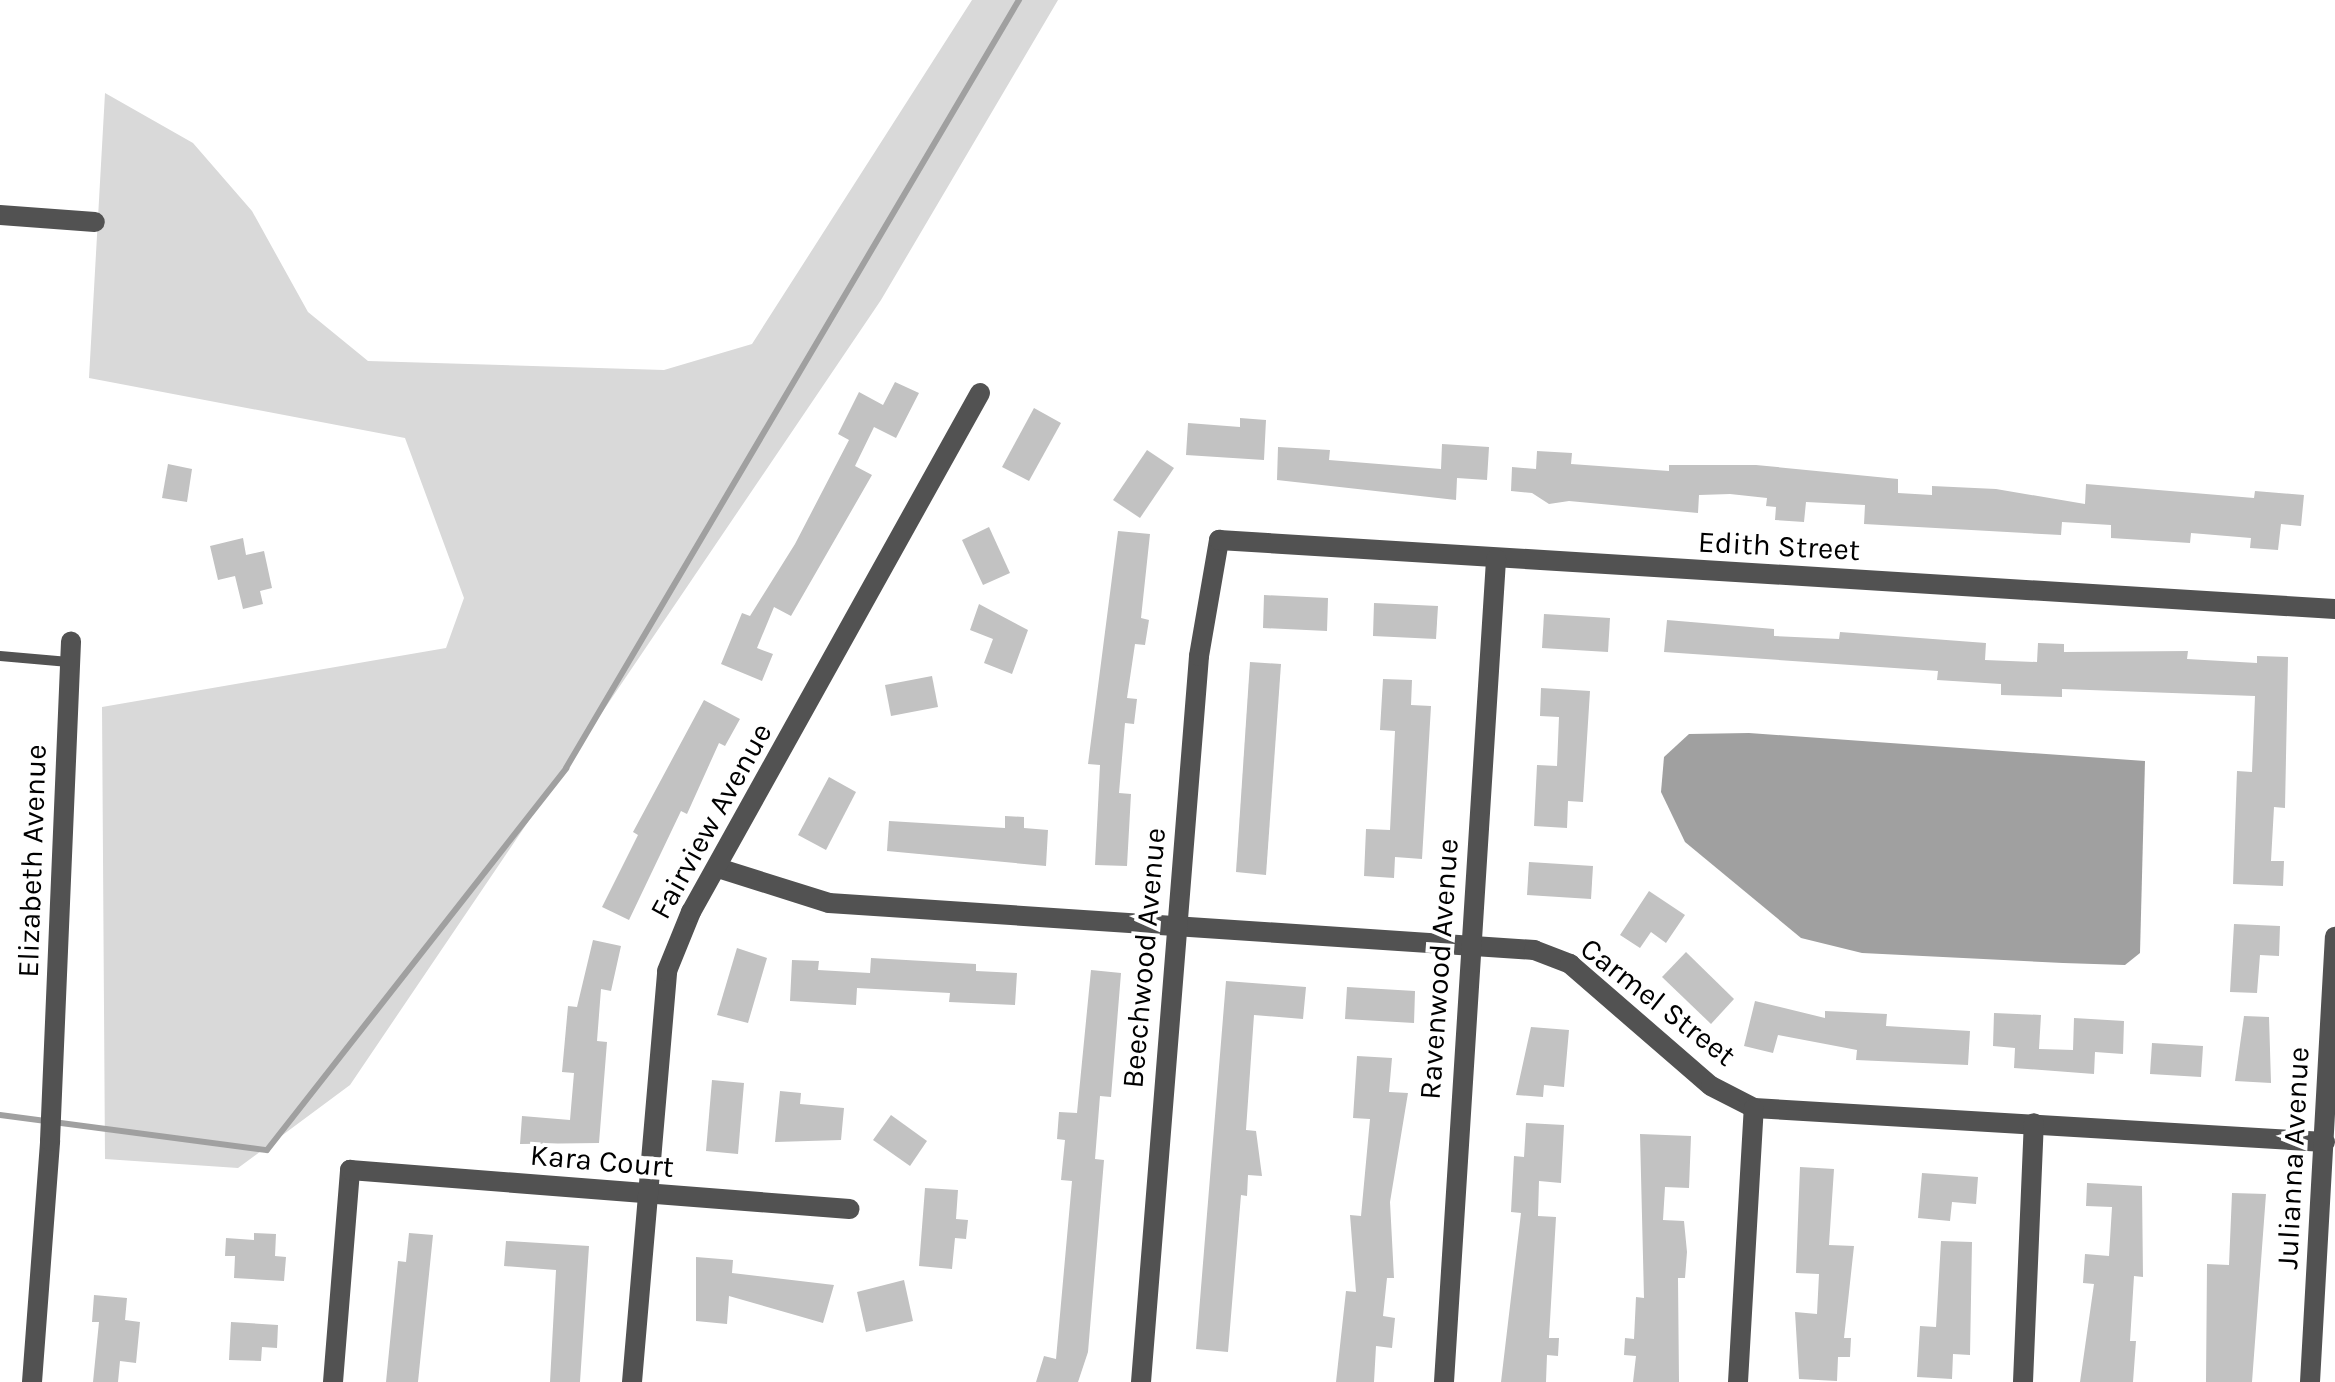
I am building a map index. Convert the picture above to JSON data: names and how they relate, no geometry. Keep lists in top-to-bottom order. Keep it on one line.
{"streets":{"street":["Edith Street","Fairview Avenue","Elizabeth Avenue","Beechwood Avenue","Ravenwood Avenue","Carmel Street","Julianna Avenue","Kara Court"]},"crossings":[["Edith Street","Beechwood Avenue"],["Edith Street","Ravenwood Avenue"],["Fairview Avenue","Carmel Street"],["Fairview Avenue","Kara Court"],["Beechwood Avenue","Carmel Street"],["Ravenwood Avenue","Carmel Street"],["Carmel Street","Julianna Avenue"]]}
